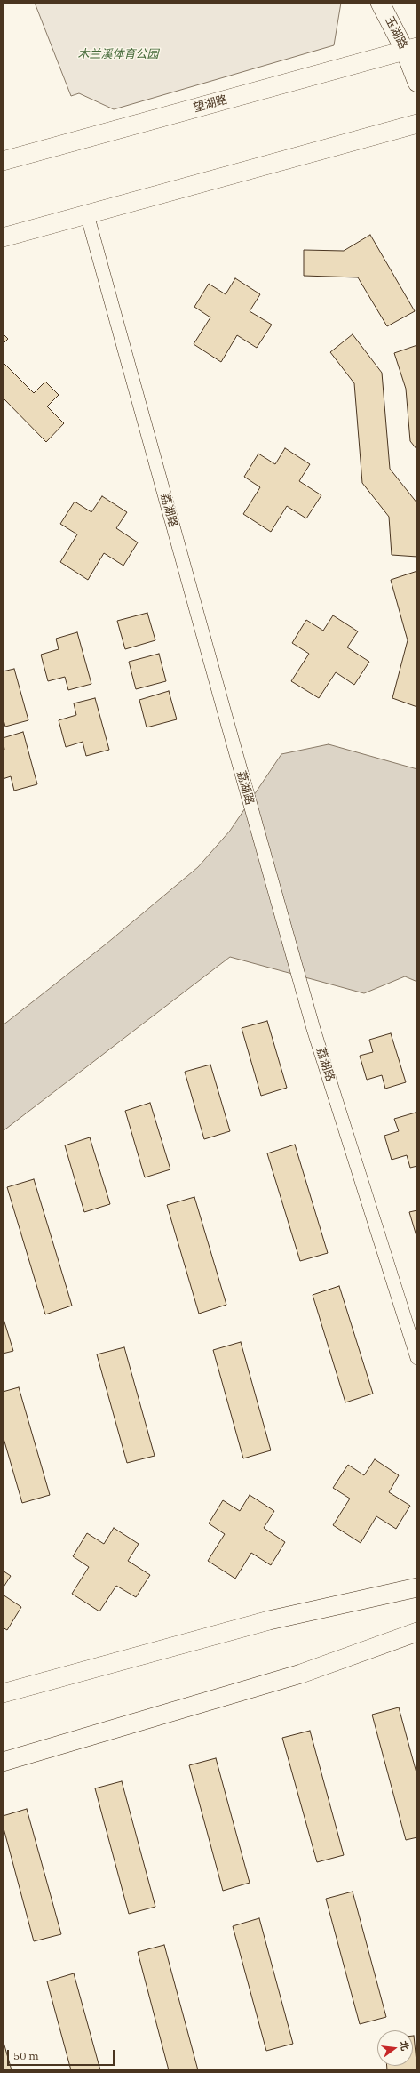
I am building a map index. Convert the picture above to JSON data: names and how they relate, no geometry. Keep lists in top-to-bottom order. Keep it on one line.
{"streets":{"main road":["玉湖路","望湖路"],"street":["荔湖路"]},"crossings":[["玉湖路","望湖路"]],"parks":["木兰溪体育公园"],"scale_bar":"50 m","north":"right"}
